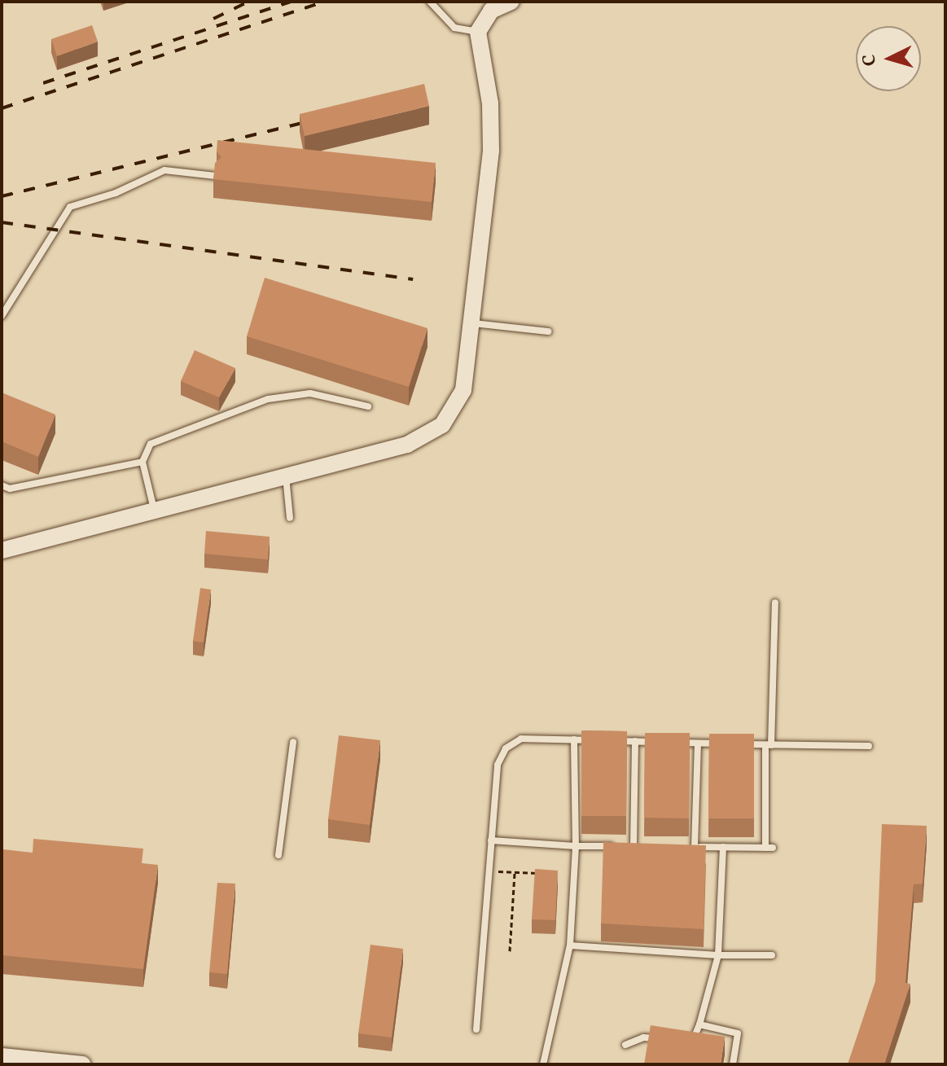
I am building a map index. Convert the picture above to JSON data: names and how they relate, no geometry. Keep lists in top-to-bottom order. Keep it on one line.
{"north":"left"}
